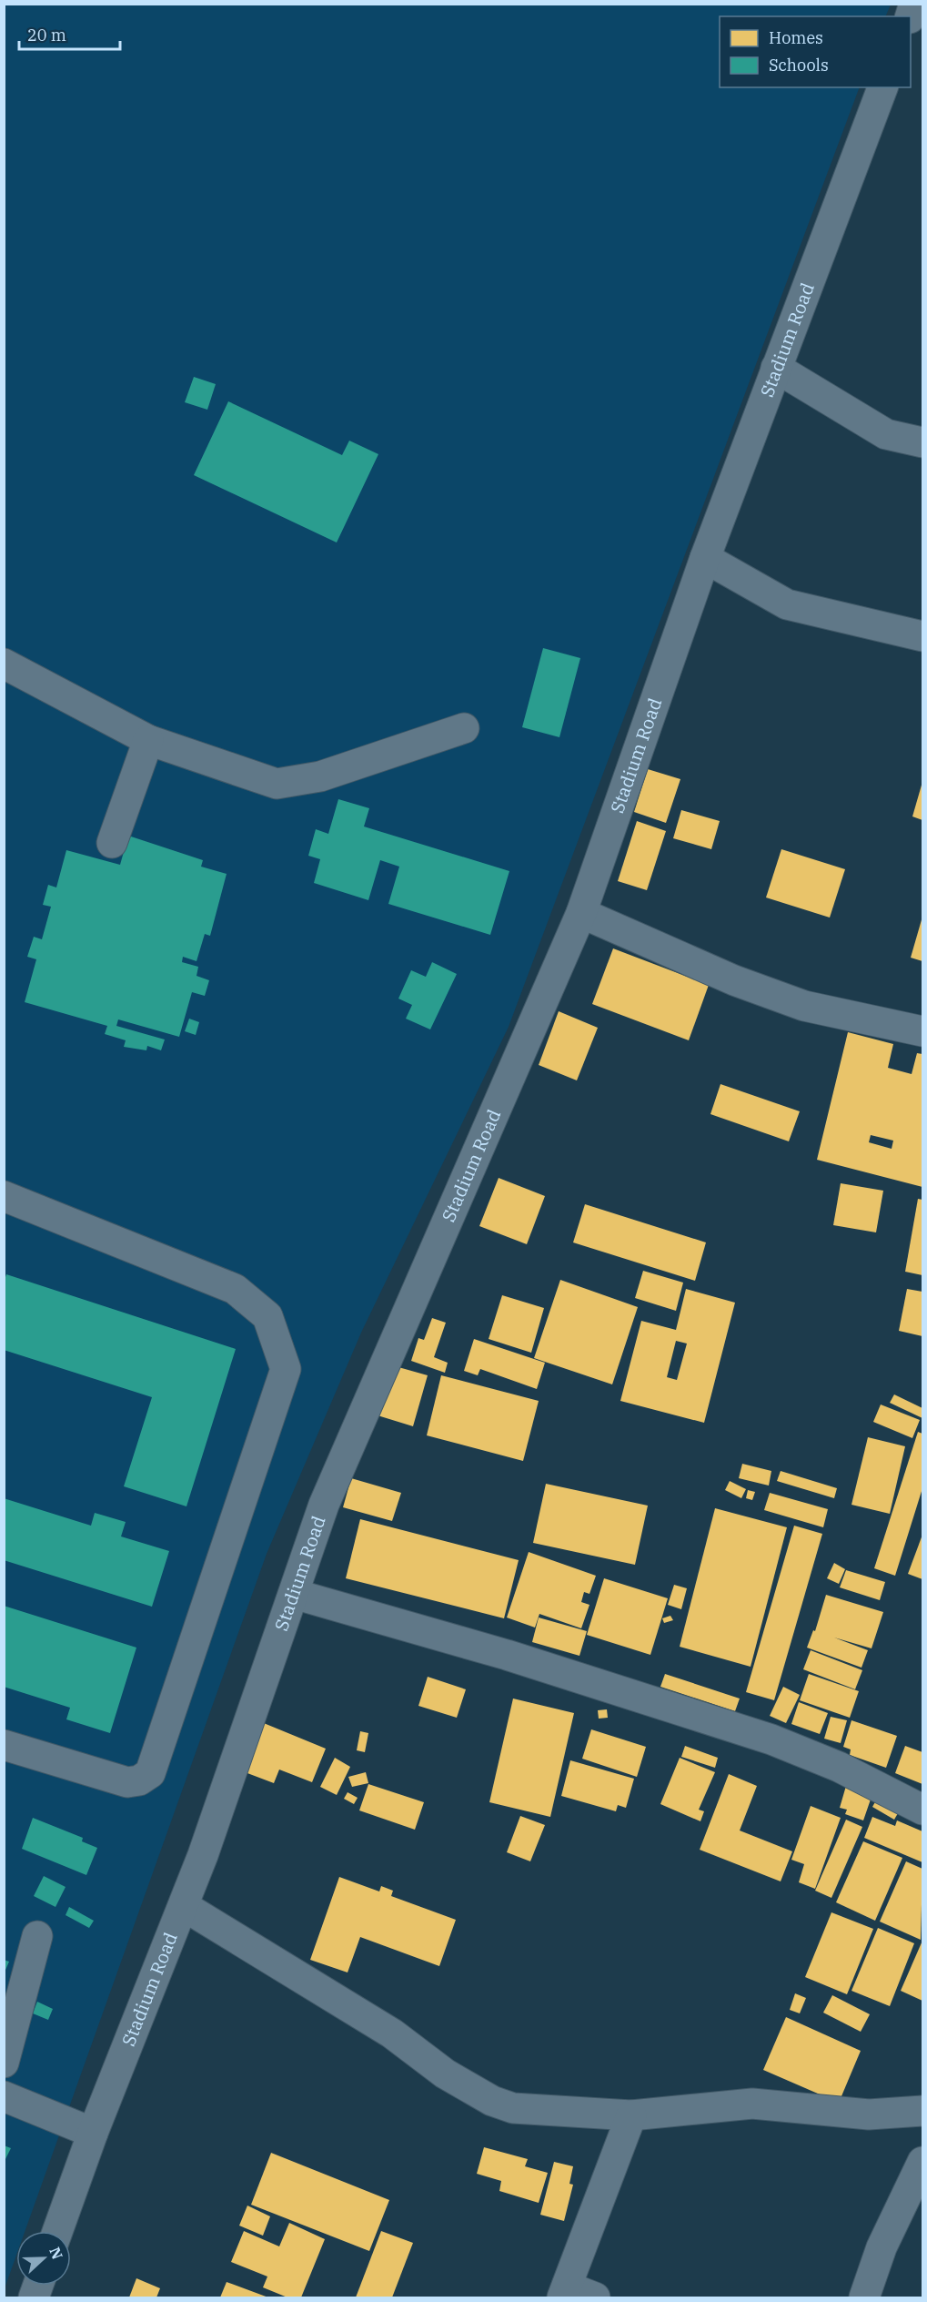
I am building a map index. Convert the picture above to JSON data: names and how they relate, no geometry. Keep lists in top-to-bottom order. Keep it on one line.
{"streets":{"street":["Stadium Road"]},"legend":["Homes","Schools"],"scale_bar":"20 m","north":"right"}
